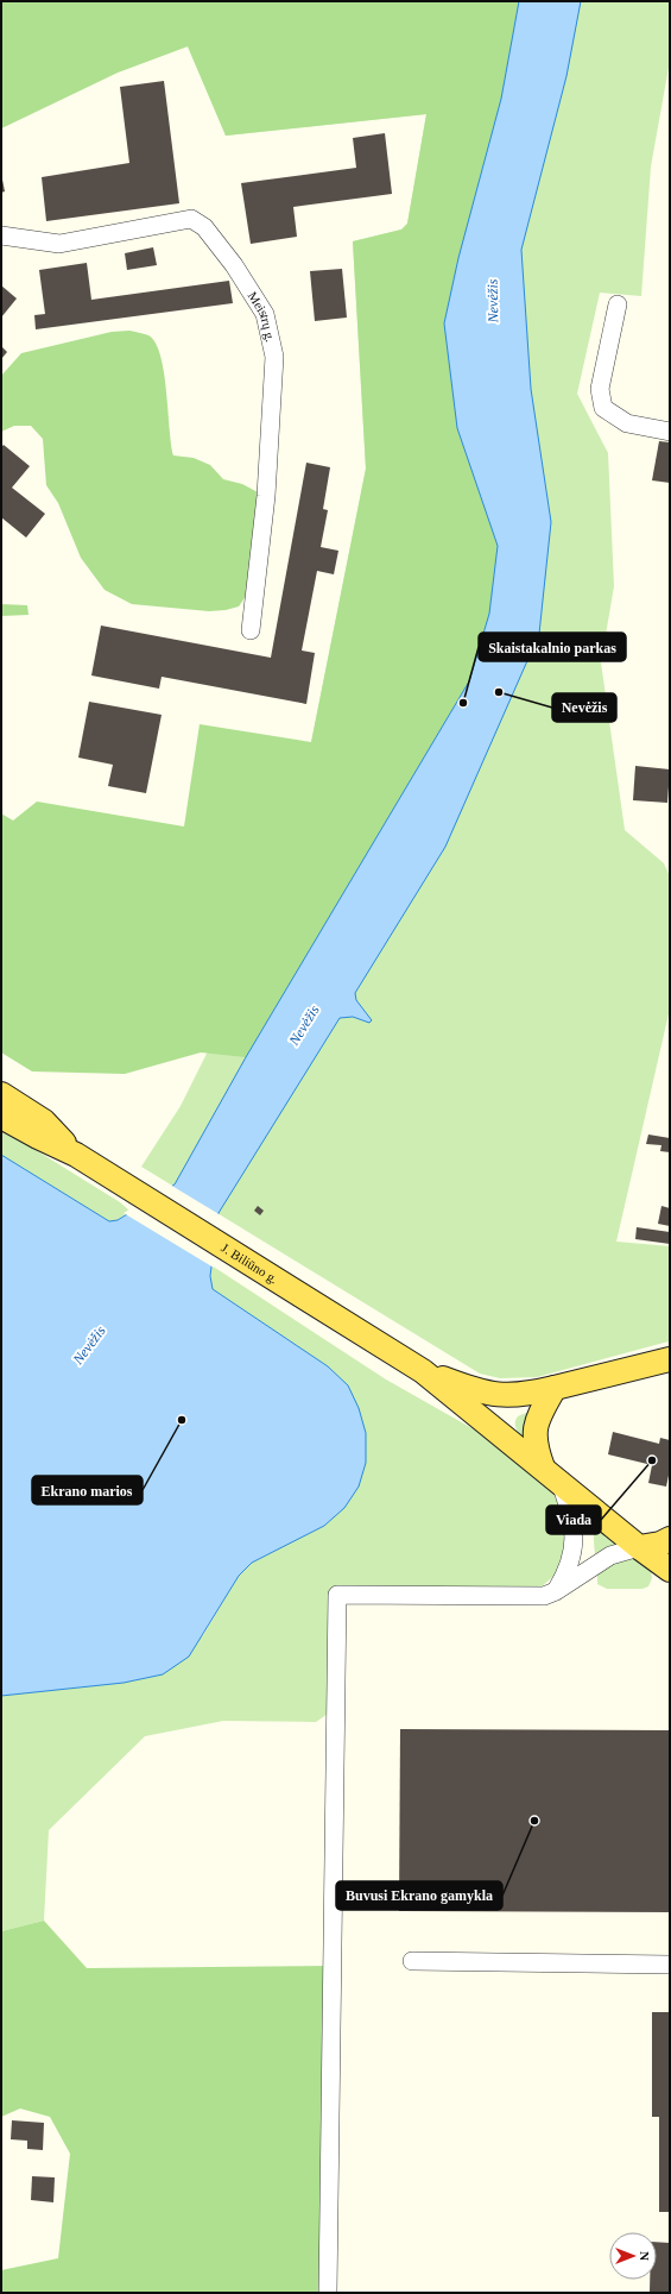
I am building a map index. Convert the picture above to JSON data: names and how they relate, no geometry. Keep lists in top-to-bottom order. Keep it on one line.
{"streets":{"main road":["J. Biliūno g."],"street":["Meistrų g."]},"water":["Nevėžis"],"places":["Nevėžis","Skaistakalnio parkas","Ekrano marios","Viada","Buvusi Ekrano gamykla"],"north":"right"}
